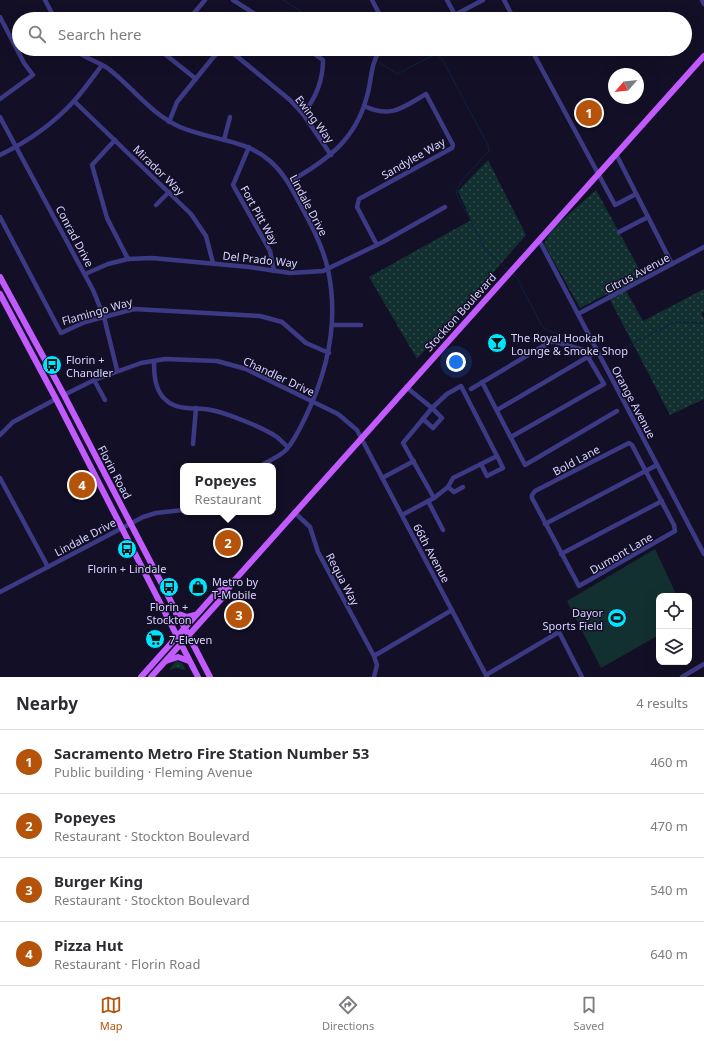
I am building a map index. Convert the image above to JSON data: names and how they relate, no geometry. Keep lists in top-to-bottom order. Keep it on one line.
{"streets":{"main road":["Stockton Boulevard","Florin Road"],"street":["Ewing Way","Sandylee Way","Mirador Way","Lindale Drive","Fort Pitt Way","Conrad Drive","Del Prado Way","Citrus Avenue","Flamingo Way","Chandler Drive","Orange Avenue","Bold Lane","66th Avenue","Dumont Lane","Requa Way"]},"crossings":[["Sandylee Way","Del Prado Way"],["Mirador Way","Del Prado Way"],["Lindale Drive","Fort Pitt Way"],["Lindale Drive","Del Prado Way"],["Lindale Drive","Flamingo Way"],["Lindale Drive","Chandler Drive"],["Lindale Drive","Florin Road"],["Fort Pitt Way","Del Prado Way"],["Conrad Drive","Del Prado Way"],["Conrad Drive","Flamingo Way"],["Conrad Drive","Chandler Drive"],["Citrus Avenue","Orange Avenue"],["Stockton Boulevard","Chandler Drive"],["Stockton Boulevard","Orange Avenue"],["Stockton Boulevard","Florin Road"],["Stockton Boulevard","66th Avenue"],["Stockton Boulevard","Requa Way"],["Chandler Drive","Florin Road"],["Chandler Drive","66th Avenue"],["Bold Lane","Dumont Lane"]],"places":{"bar":["The Royal Hookah Lounge & Smoke Shop"],"bus stop":["Florin + Chandler","Florin + Lindale","Florin + Stockton"],"shop":["Metro by T-Mobile"],"sports":["Dayor Sports Field"],"supermarket":["7-Eleven"]},"north":"bottom left","page":{"search":"Search here","pins":["1","4","2","3"],"popup":["Popeyes","Restaurant"],"heading":["Nearby","4 results"],"list":[{"mark":"1","name":"Sacramento Metro Fire Station Number 53","note":"Public building · Fleming Avenue","value":"460 m"},{"mark":"2","name":"Popeyes","note":"Restaurant · Stockton Boulevard","value":"470 m"},{"mark":"3","name":"Burger King","note":"Restaurant · Stockton Boulevard","value":"540 m"},{"mark":"4","name":"Pizza Hut","note":"Restaurant · Florin Road","value":"640 m"}],"nav":["Map","Directions","Saved"]}}
